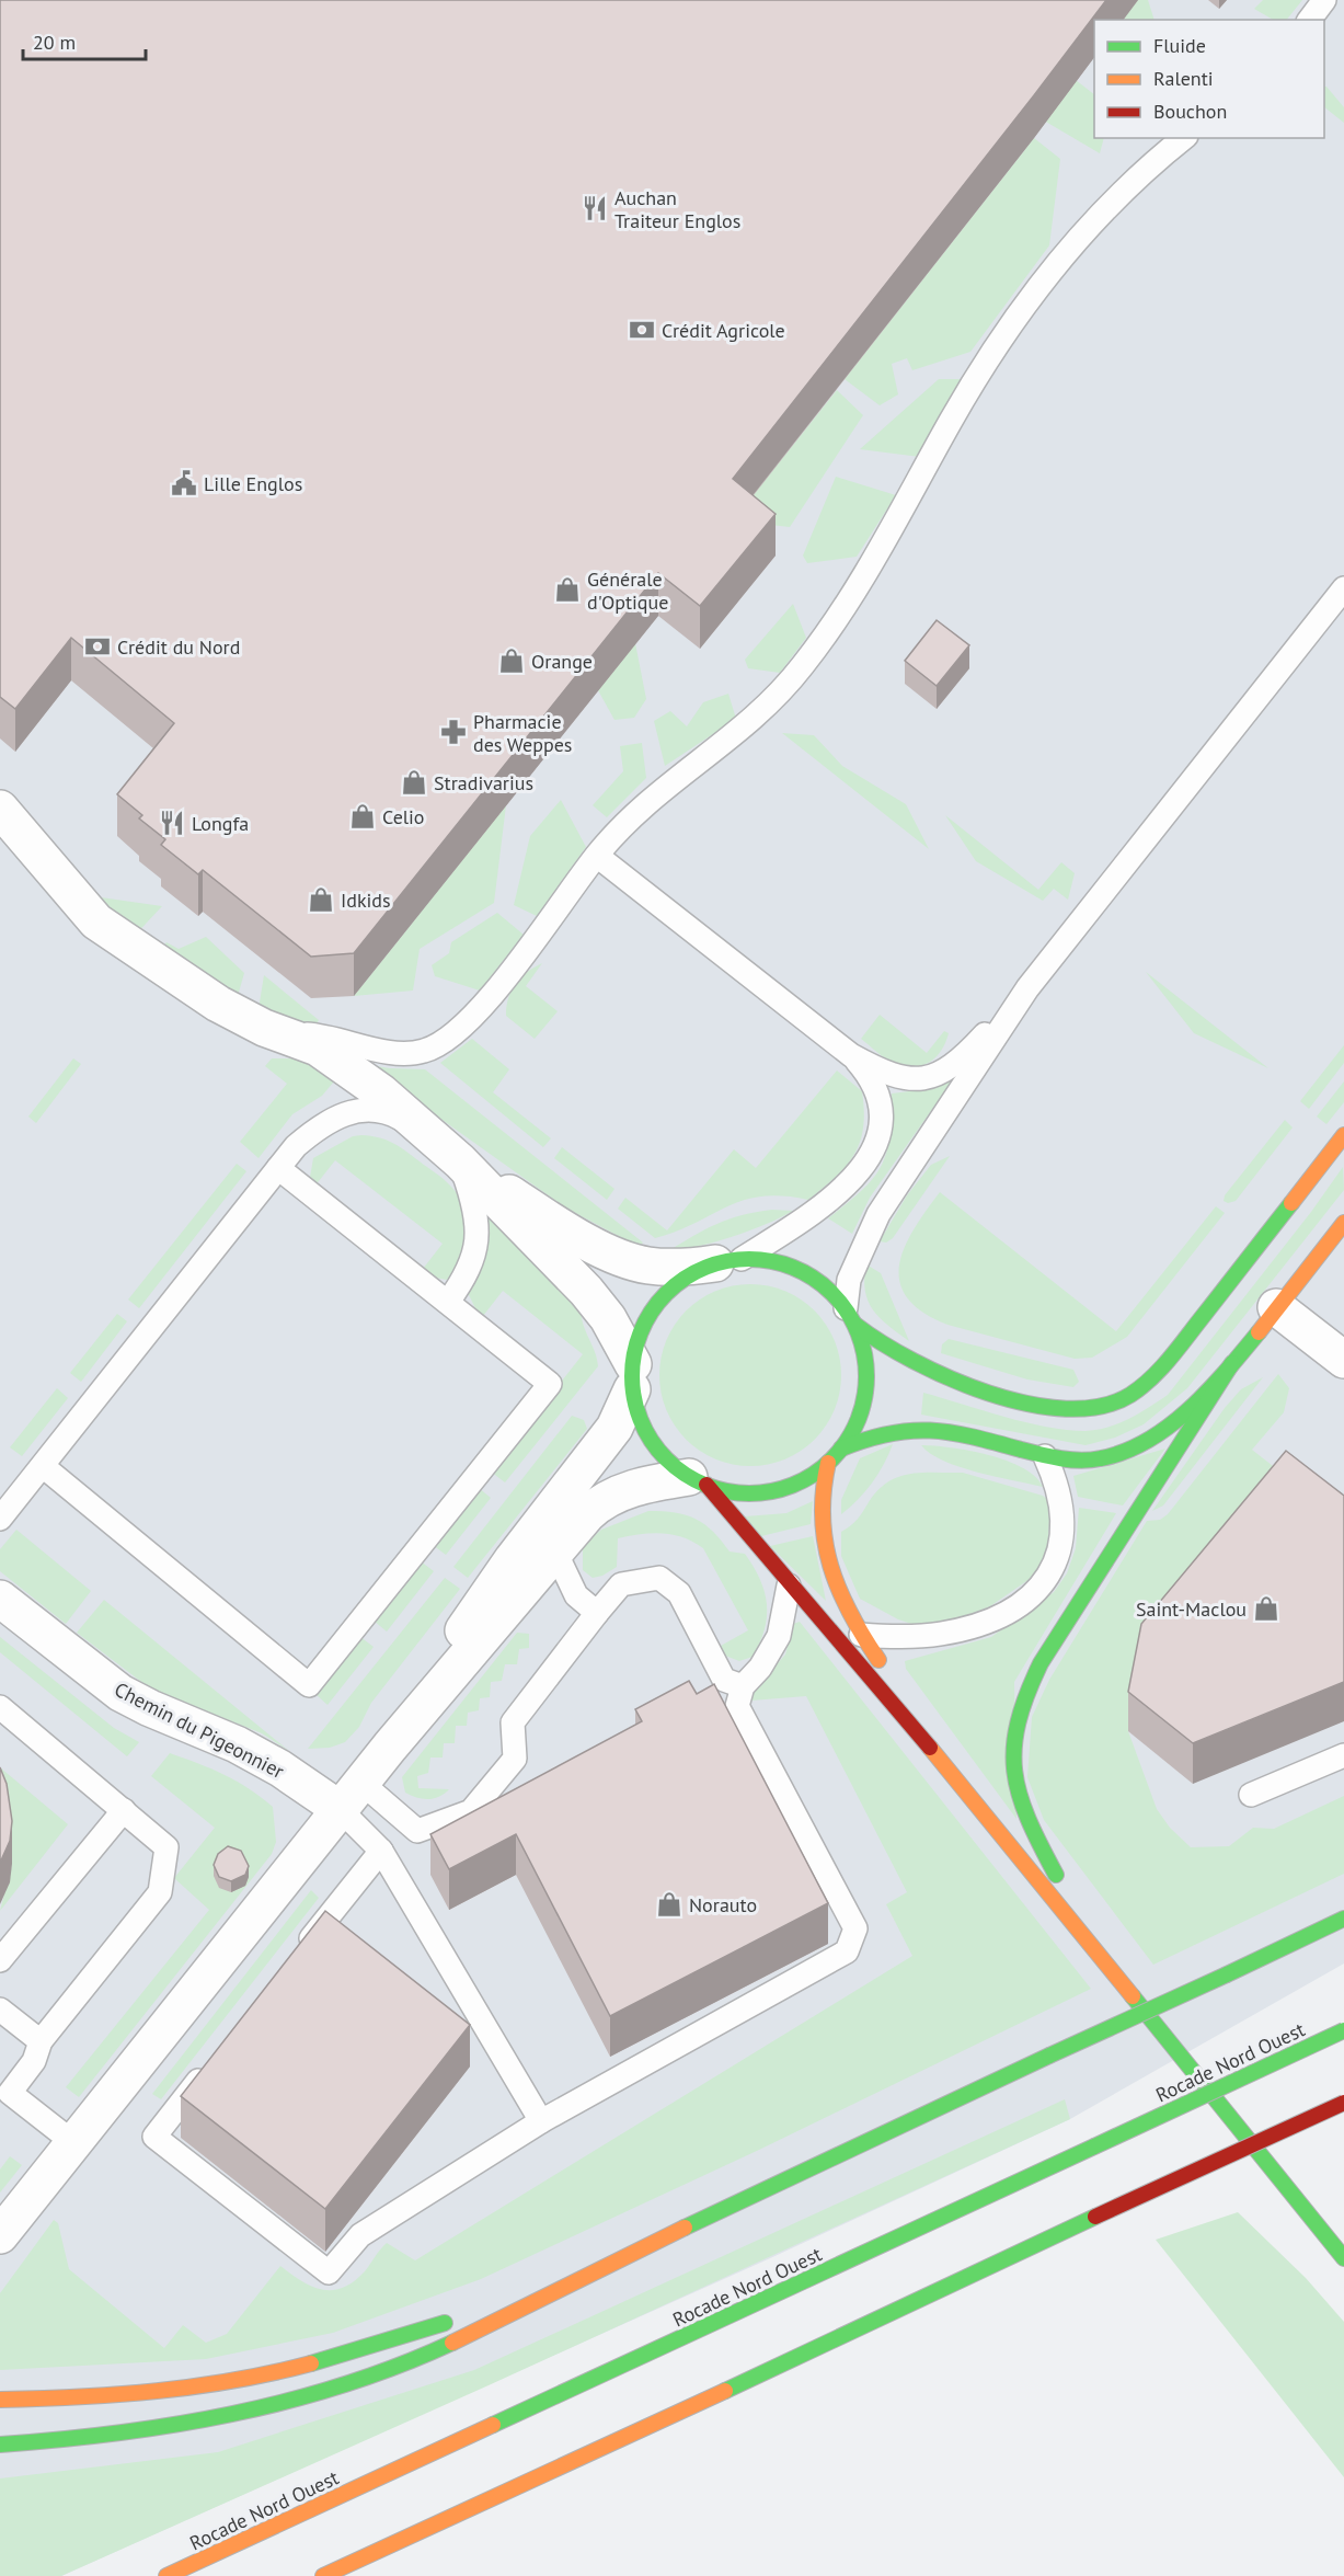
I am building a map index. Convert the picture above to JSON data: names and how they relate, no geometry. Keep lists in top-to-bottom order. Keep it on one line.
{"streets":{"main road":["Rocade Nord Ouest"],"street":["Chemin du Pigeonnier"]},"places":{"restaurant":["Auchan Traiteur Englos","Longfa"],"bank":["Crédit Agricole","Crédit du Nord"],"public building":["Lille Englos"],"shop":["Générale d'Optique","Orange","Stradivarius","Celio","Idkids","Saint-Maclou","Norauto"],"pharmacy":["Pharmacie des Weppes"]},"legend":["Fluide","Ralenti","Bouchon"],"scale_bar":"20 m"}
